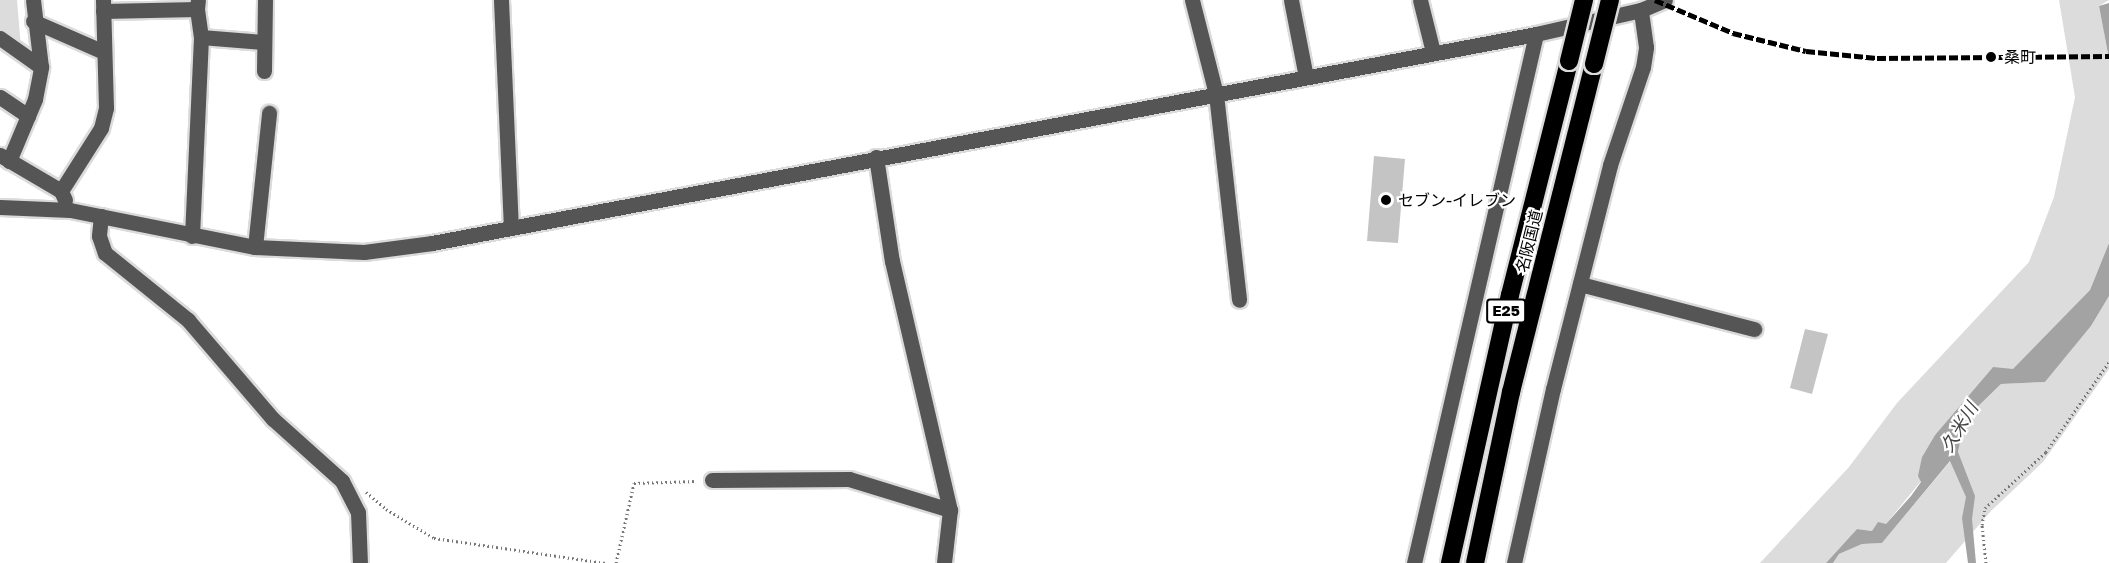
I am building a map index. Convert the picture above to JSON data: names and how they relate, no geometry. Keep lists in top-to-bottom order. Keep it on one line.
{"streets":{"highway":["名阪国道","E25"]},"water":["久米川"],"places":["桑町","セブン-イレブン"]}
